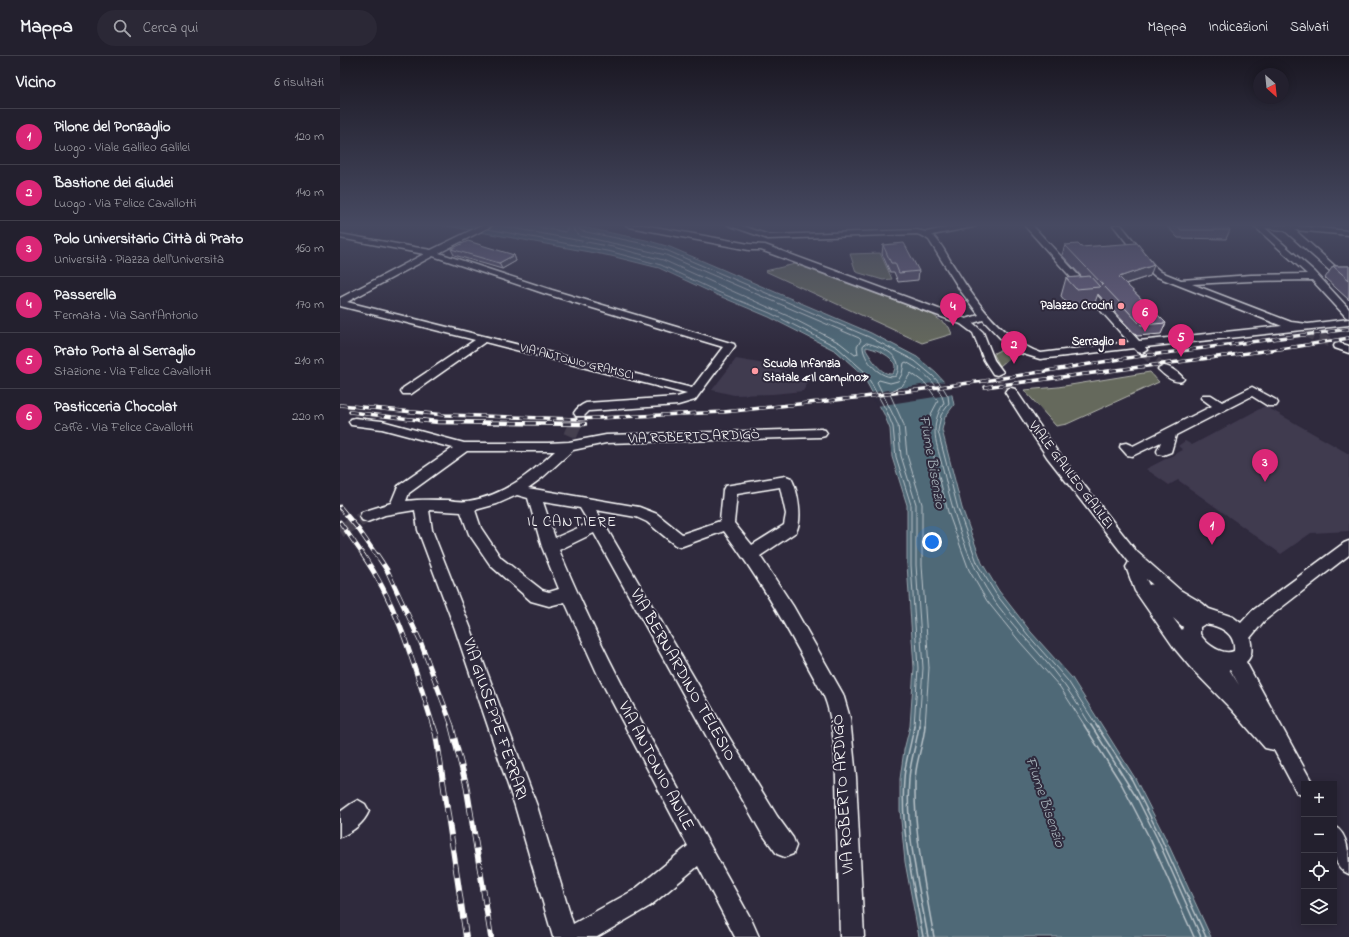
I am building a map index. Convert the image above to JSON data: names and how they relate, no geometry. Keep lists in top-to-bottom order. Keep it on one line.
{"streets":{"street":["VIA ANTONIO GRAMSCI","VIA ROBERTO ARDIGÒ","VIALE GALILEO GALILEI","VIA BERNARDINO TELESIO","VIA GIUSEPPE FERRARI","VIA ANTONIO ANILE"]},"districts":["IL CANTIERE"],"water":["Fiume Bisenzio"],"places":{"other":["Palazzo Crocini","Scuola Infanzia Statale «Il campino»"],"transit":["Serraglio"]},"north":"bottom right","page":{"header":"Mappa","search":"Cerca qui","nav":["Mappa","Indicazioni","Salvati"],"heading":["Vicino","6 risultati"],"list":[{"mark":"1","name":"Pilone del Ponzaglio","note":"Luogo · Viale Galileo Galilei","value":"120 m"},{"mark":"2","name":"Bastione dei Giudei","note":"Luogo · Via Felice Cavallotti","value":"140 m"},{"mark":"3","name":"Polo Universitario Città di Prato","note":"Università · Piazza dell'Università","value":"160 m"},{"mark":"4","name":"Passerella","note":"Fermata · Via Sant'Antonio","value":"170 m"},{"mark":"5","name":"Prato Porta al Serraglio","note":"Stazione · Via Felice Cavallotti","value":"210 m"},{"mark":"6","name":"Pasticceria Chocolat","note":"Caffè · Via Felice Cavallotti","value":"220 m"}],"pins":["4","6","5","2","3","1"],"map_buttons":["+","−"]}}
